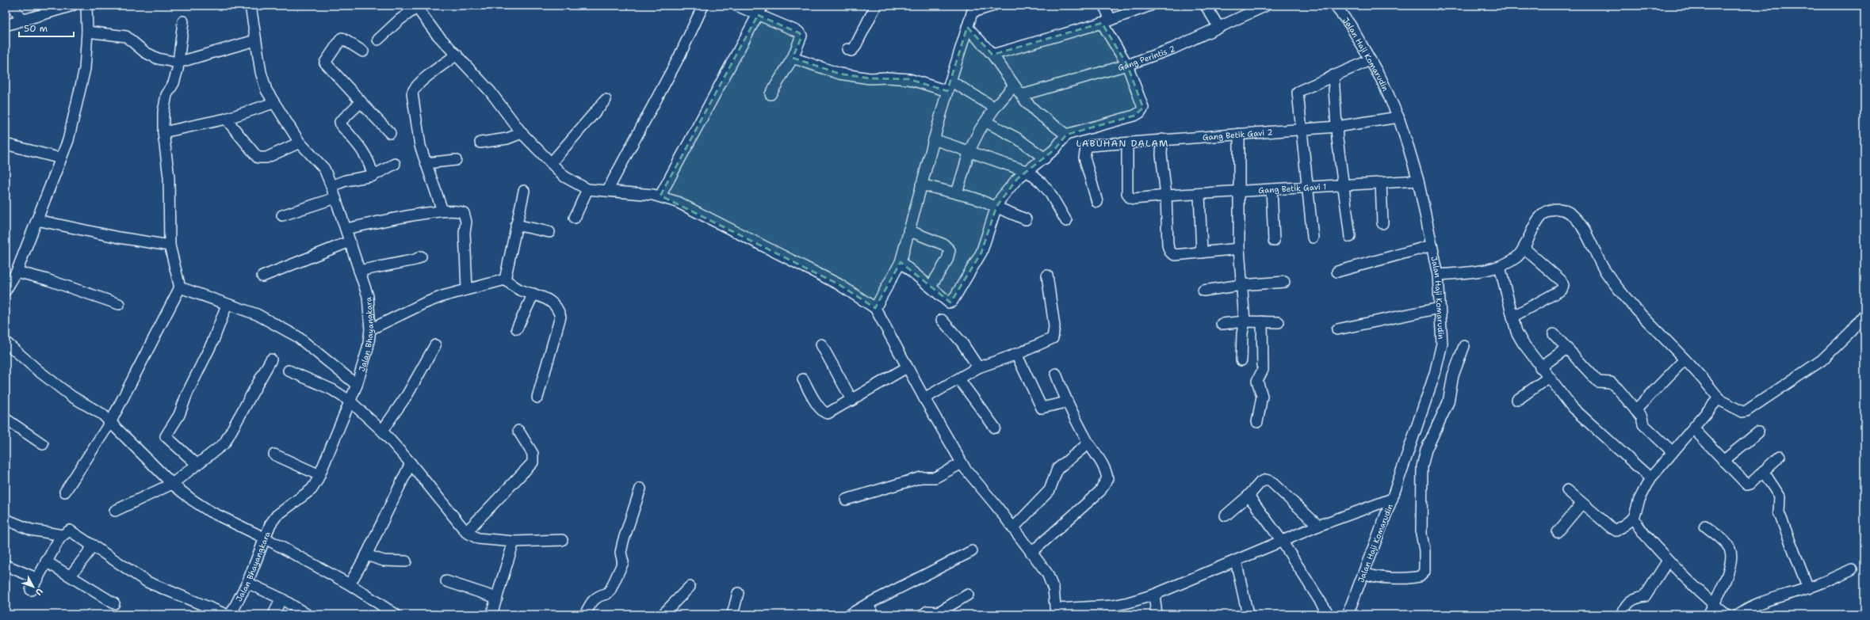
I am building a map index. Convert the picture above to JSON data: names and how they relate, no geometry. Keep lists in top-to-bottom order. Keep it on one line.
{"streets":{"street":["Jalan Haji Komarudin","Gang Perintis 2","Gang Betik Gavi 2","Gang Betik Gavi 1","Jalan Bhayangkara"]},"crossings":[["Jalan Haji Komarudin","Gang Betik Gavi 2"],["Jalan Haji Komarudin","Gang Betik Gavi 1"],["Gang Betik Gavi 2","Gang Betik Gavi 1"]],"districts":["LABUHAN DALAM"],"scale_bar":"50 m","north":"bottom right"}
